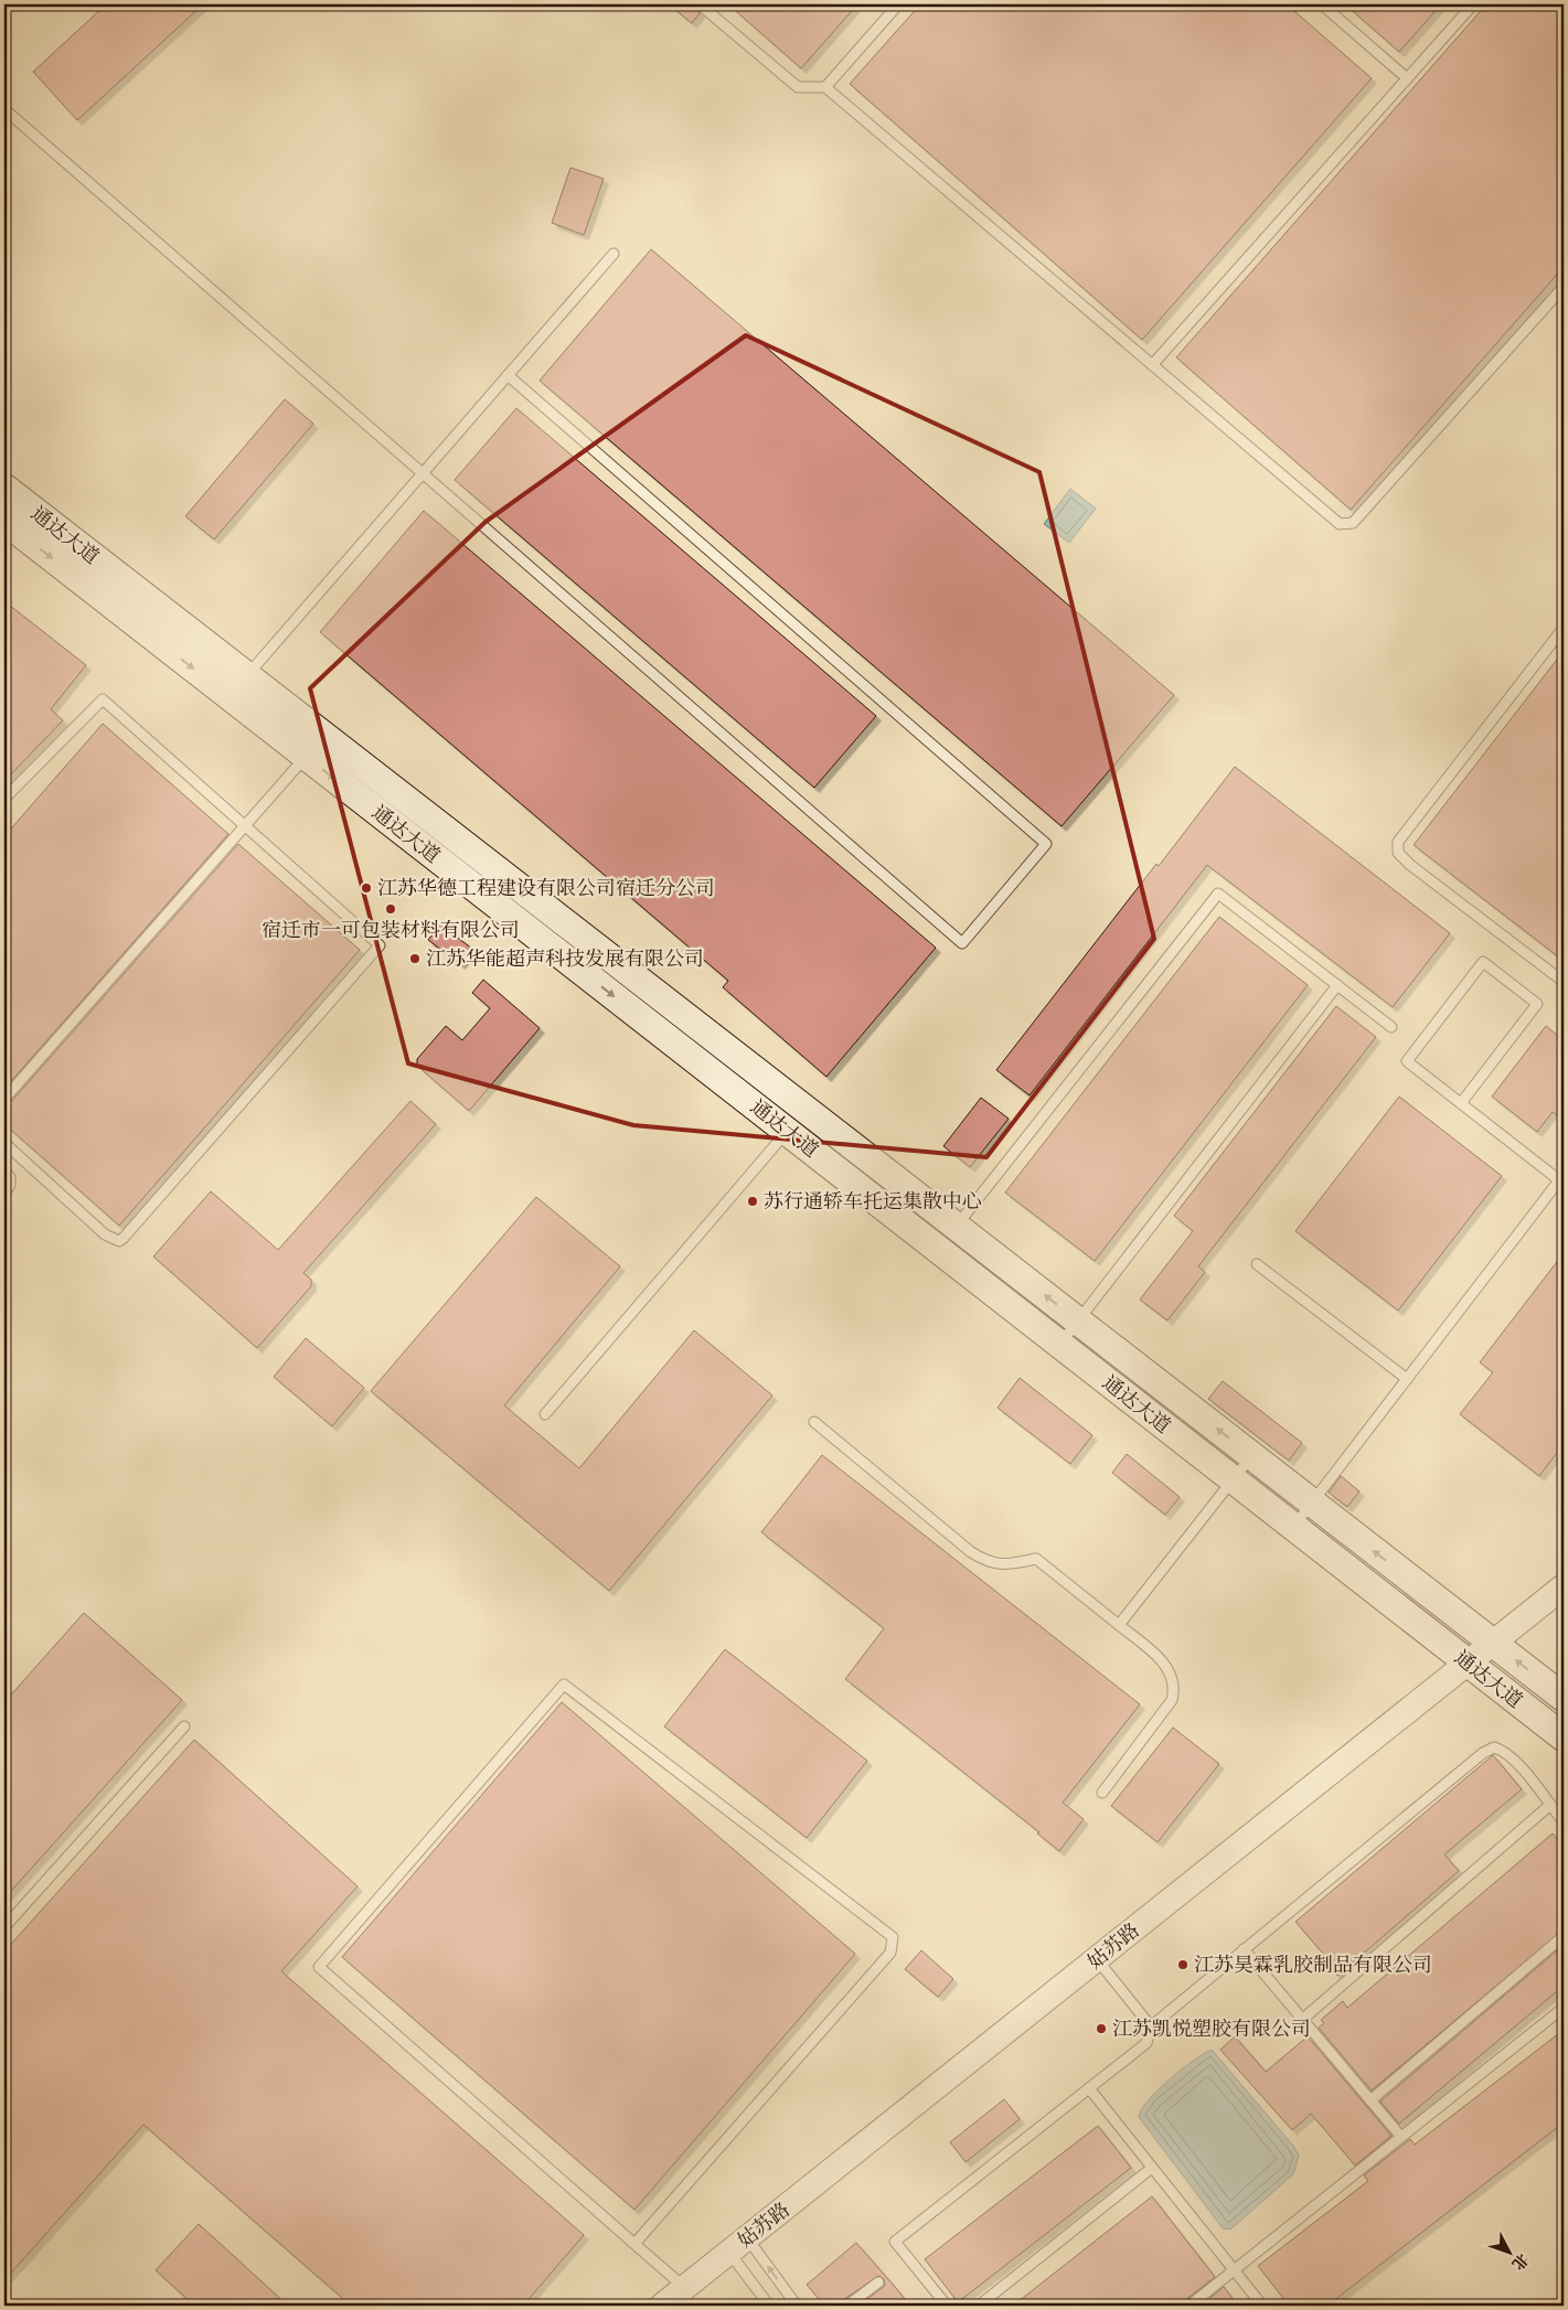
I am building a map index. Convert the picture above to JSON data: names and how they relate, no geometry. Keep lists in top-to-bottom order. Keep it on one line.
{"streets":{"main road":["通达大道"],"street":["姑苏路"]},"crossings":[["通达大道","姑苏路"]],"places":["江苏华德工程建设有限公司宿迁分公司","宿迁市一可包装材料有限公司","江苏华能超声科技发展有限公司","苏行通轿车托运集散中心","江苏昊霖乳胶制品有限公司","江苏凯悦塑胶有限公司"],"north":"bottom right"}
